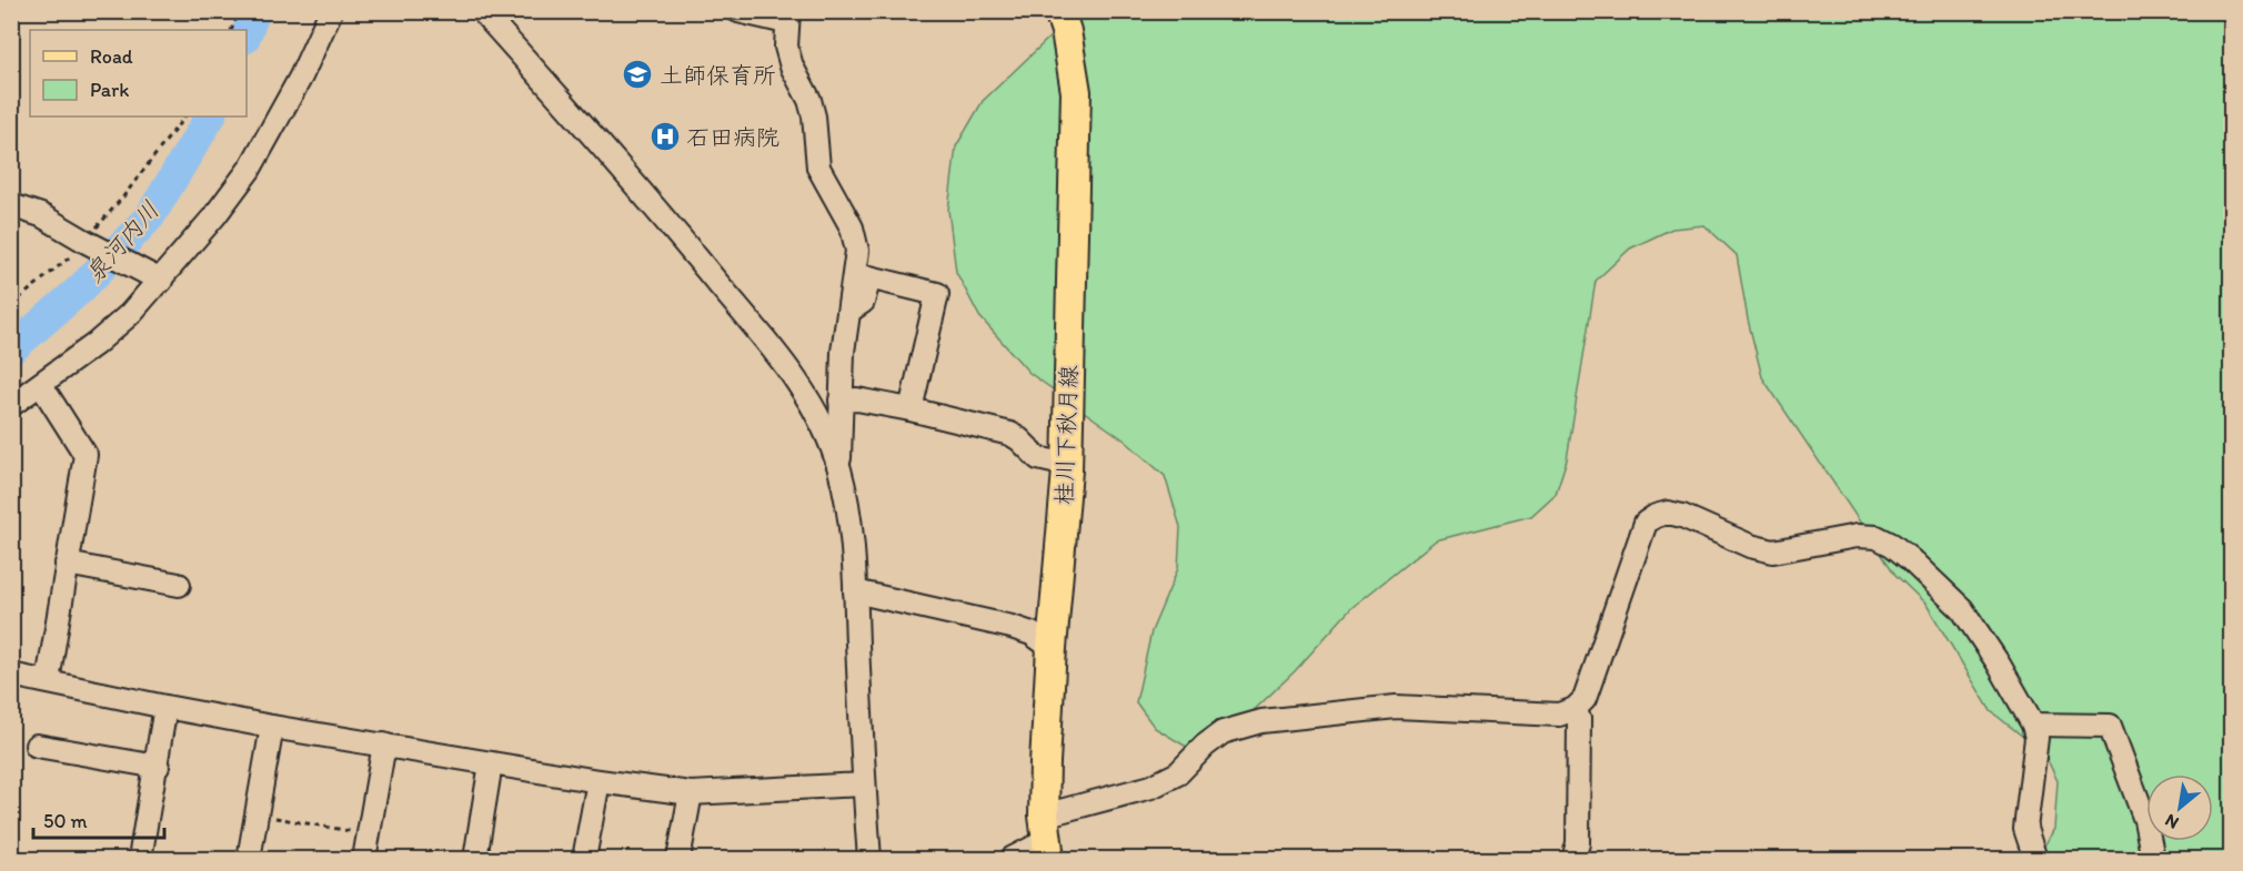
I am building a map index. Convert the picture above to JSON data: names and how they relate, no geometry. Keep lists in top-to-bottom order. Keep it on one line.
{"streets":{"main road":["桂川下秋月線"]},"water":["泉河内川"],"places":{"school or university":["土師保育所"],"hospital":["石田病院"]},"legend":["Road","Park"],"scale_bar":"50 m","north":"bottom left"}
